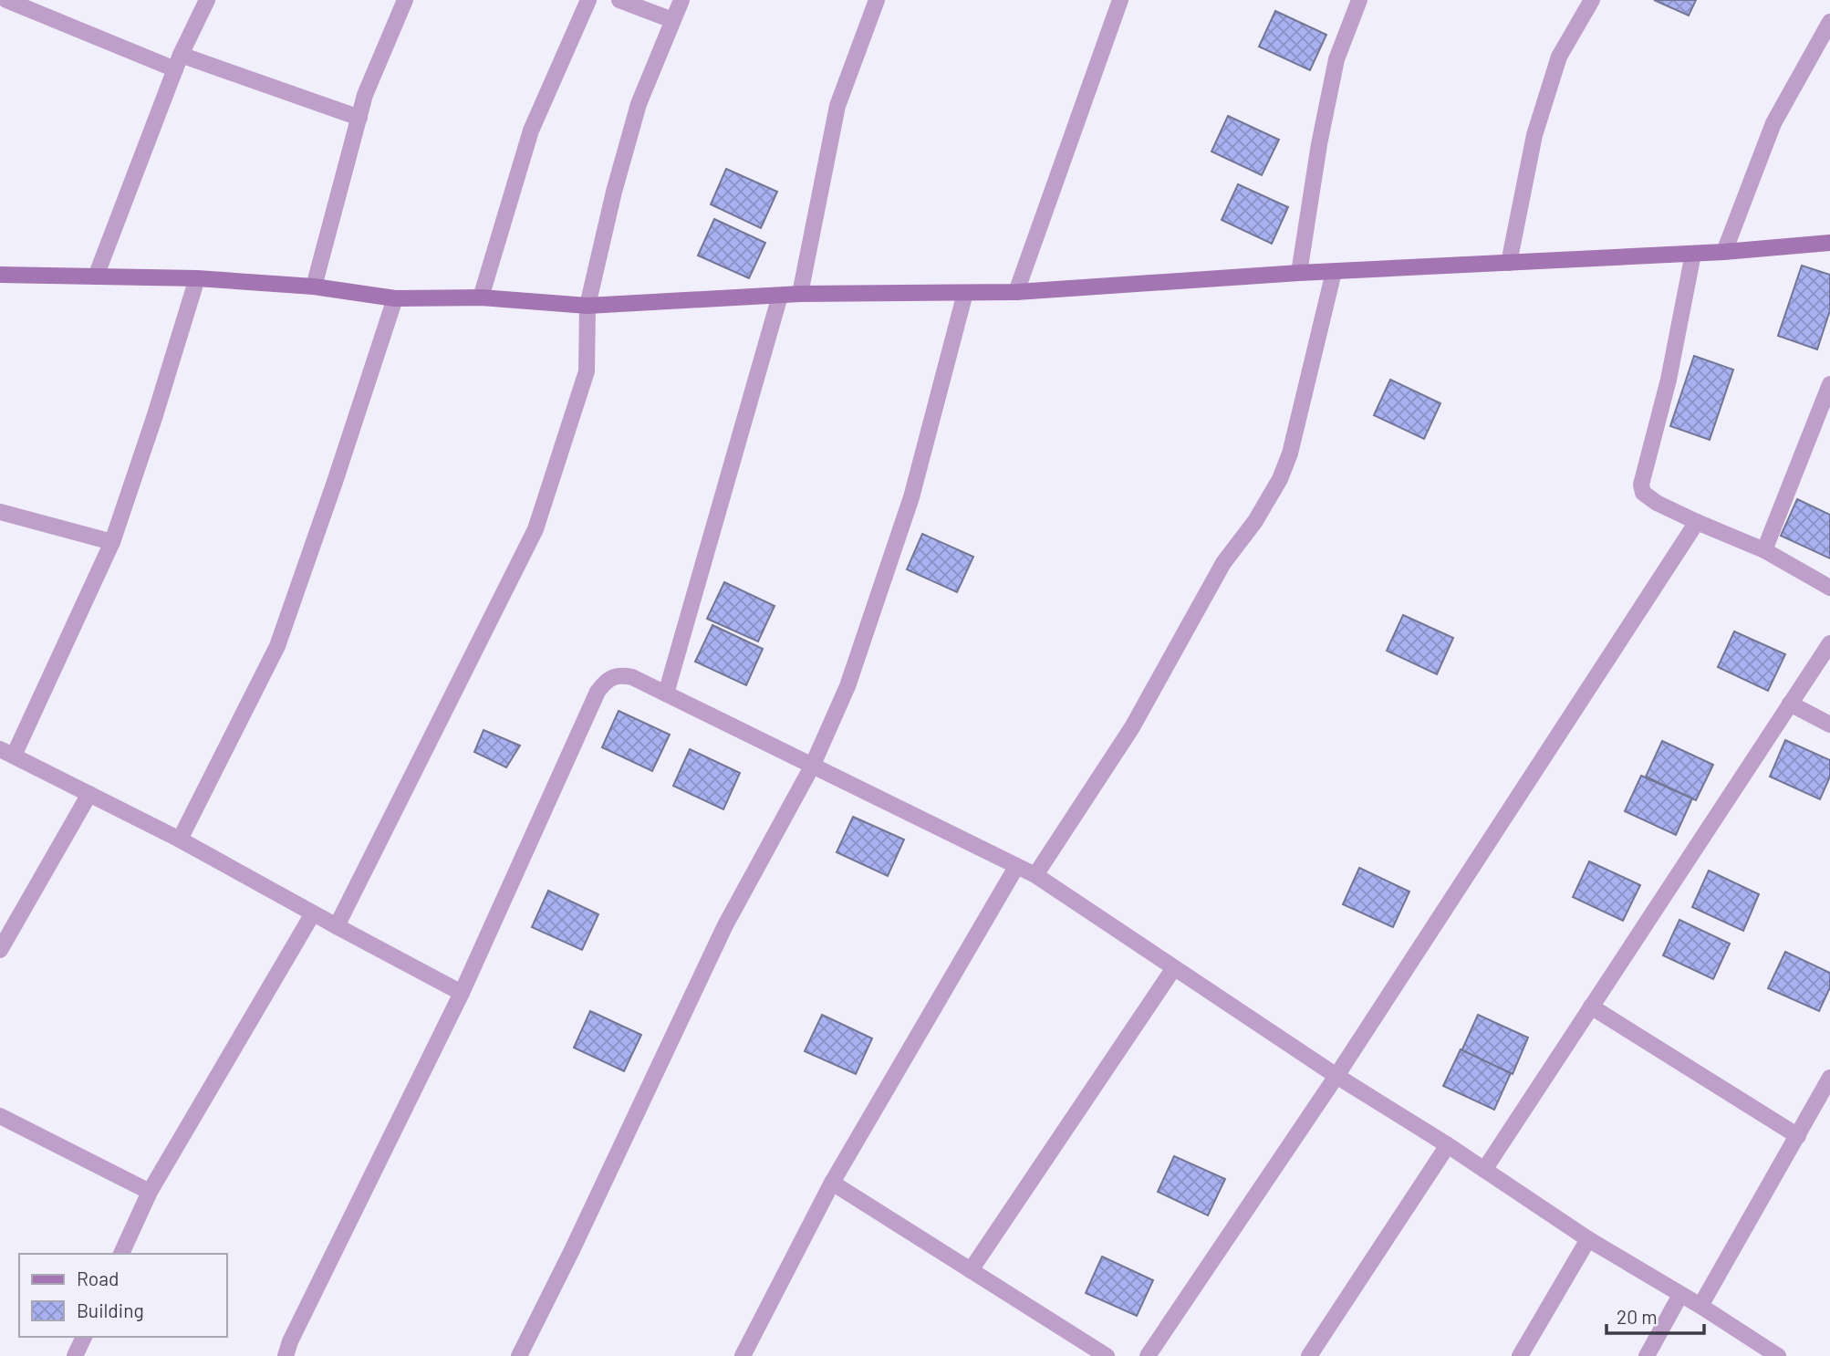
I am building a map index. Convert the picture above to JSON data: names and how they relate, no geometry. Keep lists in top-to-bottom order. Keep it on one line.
{"legend":["Road","Building"],"scale_bar":"20 m"}
